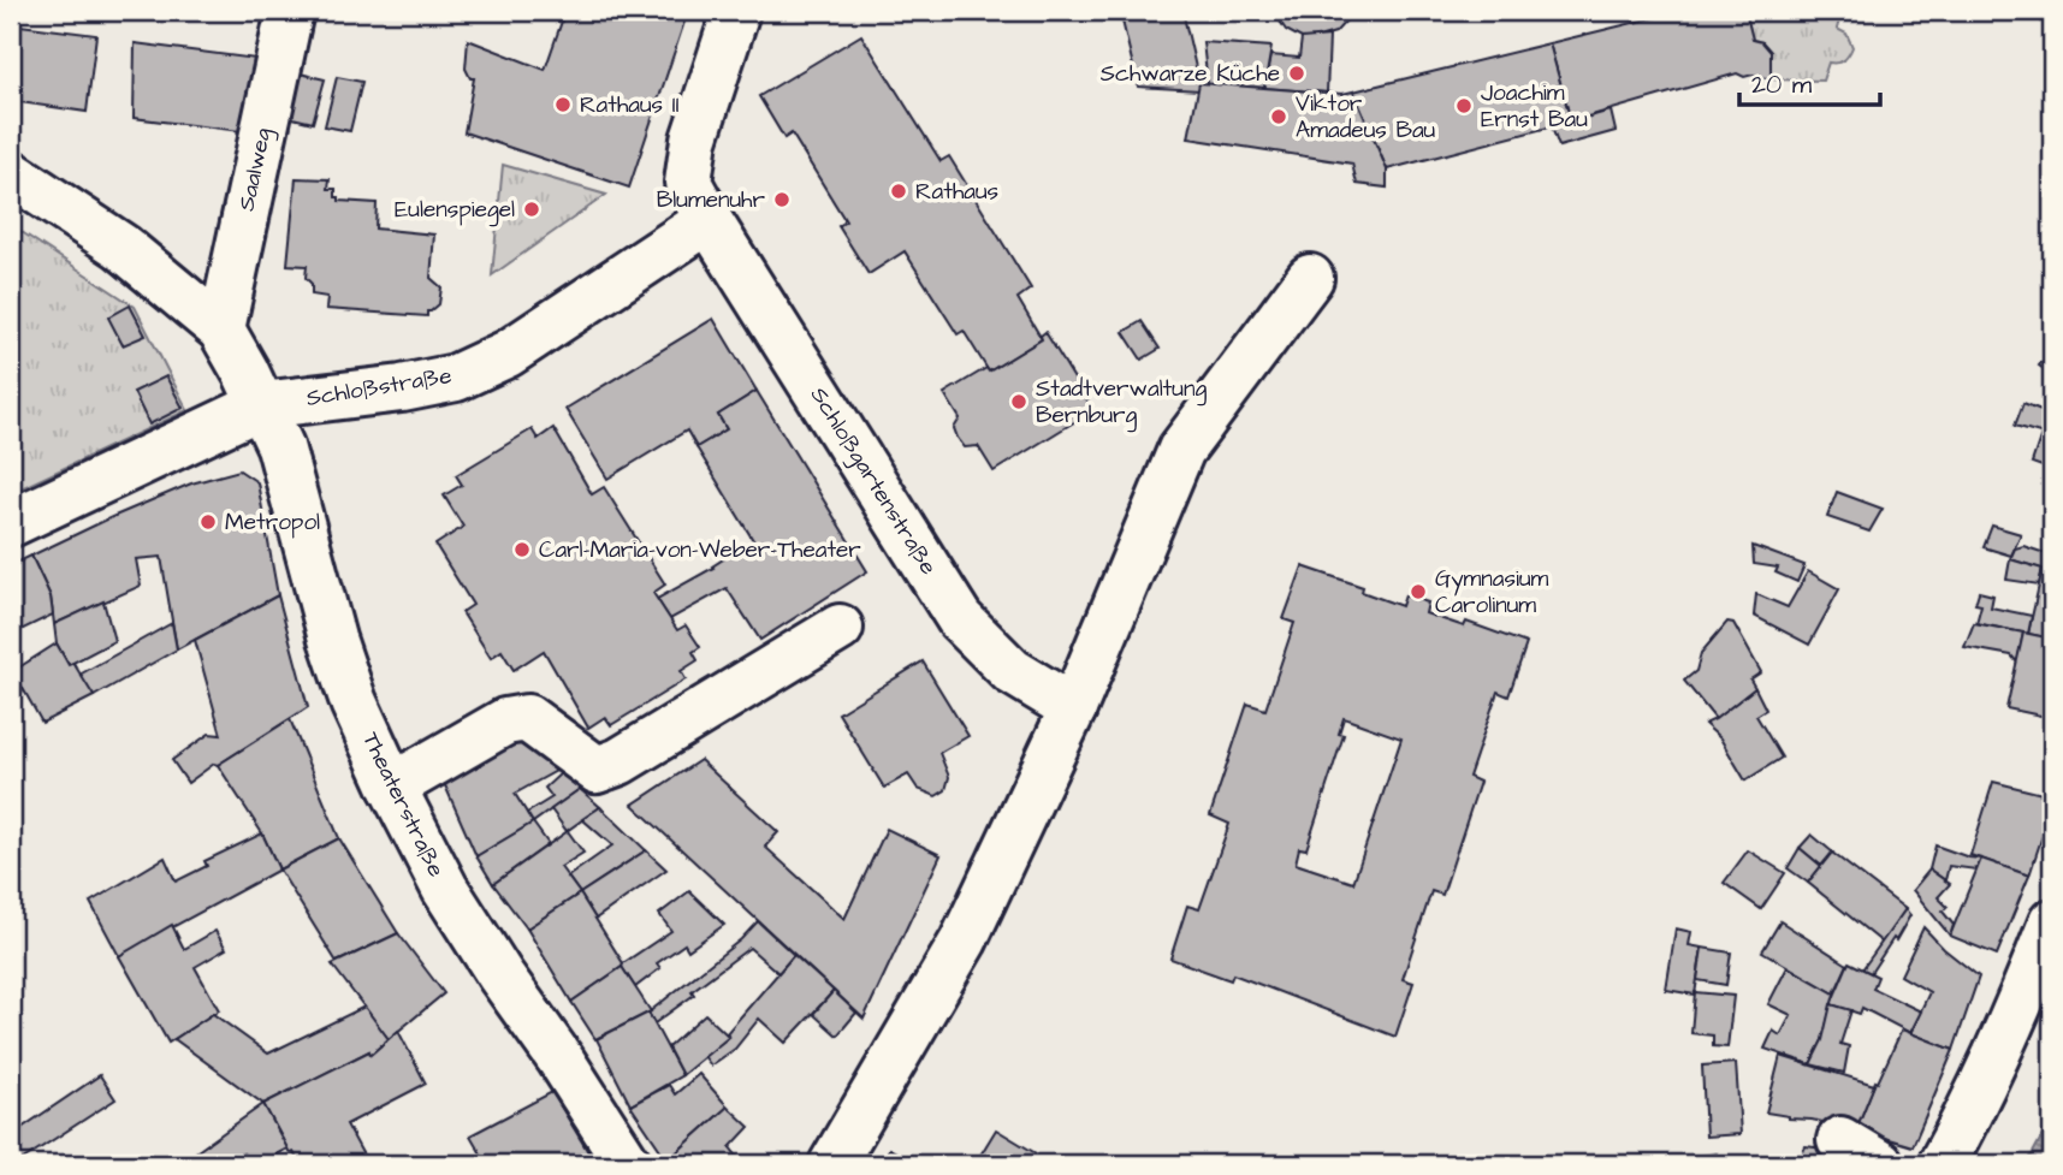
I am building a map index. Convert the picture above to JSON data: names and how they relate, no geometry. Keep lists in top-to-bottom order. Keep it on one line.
{"streets":{"street":["Saalweg","Schloßstraße","Schloßgartenstraße","Theaterstraße"]},"crossings":[["Saalweg","Theaterstraße"],["Schloßstraße","Schloßgartenstraße"],["Schloßstraße","Theaterstraße"]],"places":["Schwarze Küche","Rathaus II","Joachim Ernst Bau","Viktor Amadeus Bau","Rathaus","Blumenuhr","Eulenspiegel","Stadtverwaltung Bernburg","Metropol","Carl-Maria-von-Weber-Theater","Gymnasium Carolinum"],"scale_bar":"20 m"}
